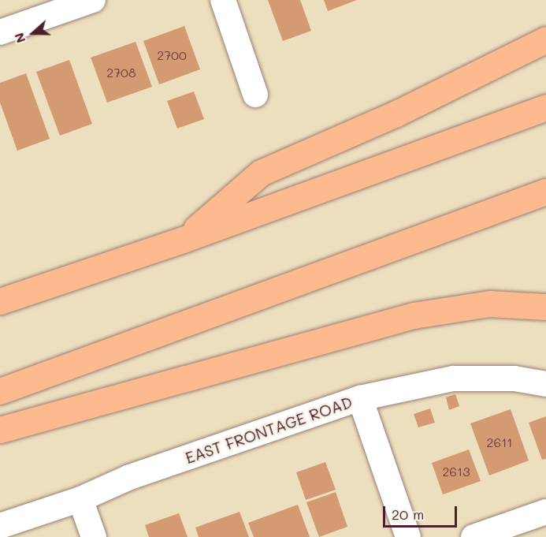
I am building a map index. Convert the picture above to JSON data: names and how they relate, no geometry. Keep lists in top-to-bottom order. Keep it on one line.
{"streets":{"street":["EAST FRONTAGE ROAD"]},"house_numbers":["2700","2708","2611","2613"],"scale_bar":"20 m","north":"left"}
